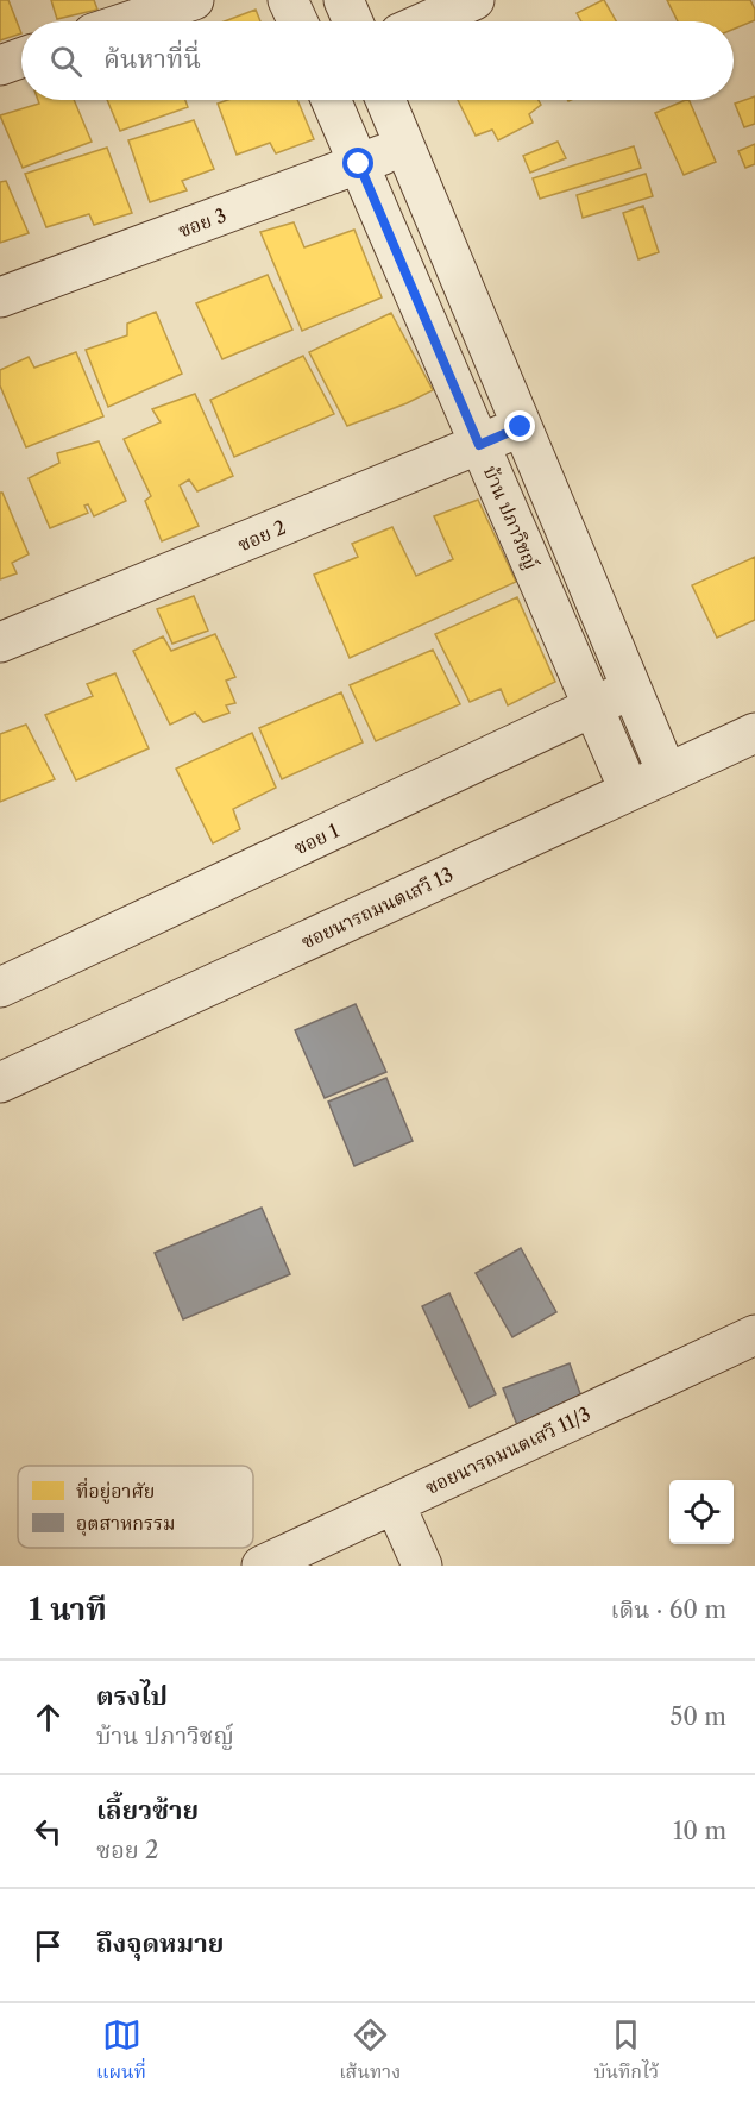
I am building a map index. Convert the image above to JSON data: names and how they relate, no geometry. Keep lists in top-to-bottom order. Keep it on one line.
{"streets":{"street":["ซอย 3","บ้าน ปภาวิชญ์","ซอย 2","ซอย 1","ซอยนารถมนตเสวี 13","ซอยนารถมนตเสวี 11/3"]},"crossings":[["ซอย 3","บ้าน ปภาวิชญ์"],["บ้าน ปภาวิชญ์","ซอย 2"],["บ้าน ปภาวิชญ์","ซอย 1"],["บ้าน ปภาวิชญ์","ซอยนารถมนตเสวี 13"]],"legend":["ที่อยู่อาศัย","อุตสาหกรรม"],"page":{"search":"ค้นหาที่นี่","heading":["1 นาที","เดิน · 60 m"],"list":[["ตรงไป","บ้าน ปภาวิชญ์","50 m"],["เลี้ยวซ้าย","ซอย 2","10 m"],"ถึงจุดหมาย"],"nav":["แผนที่","เส้นทาง","บันทึกไว้"]}}
